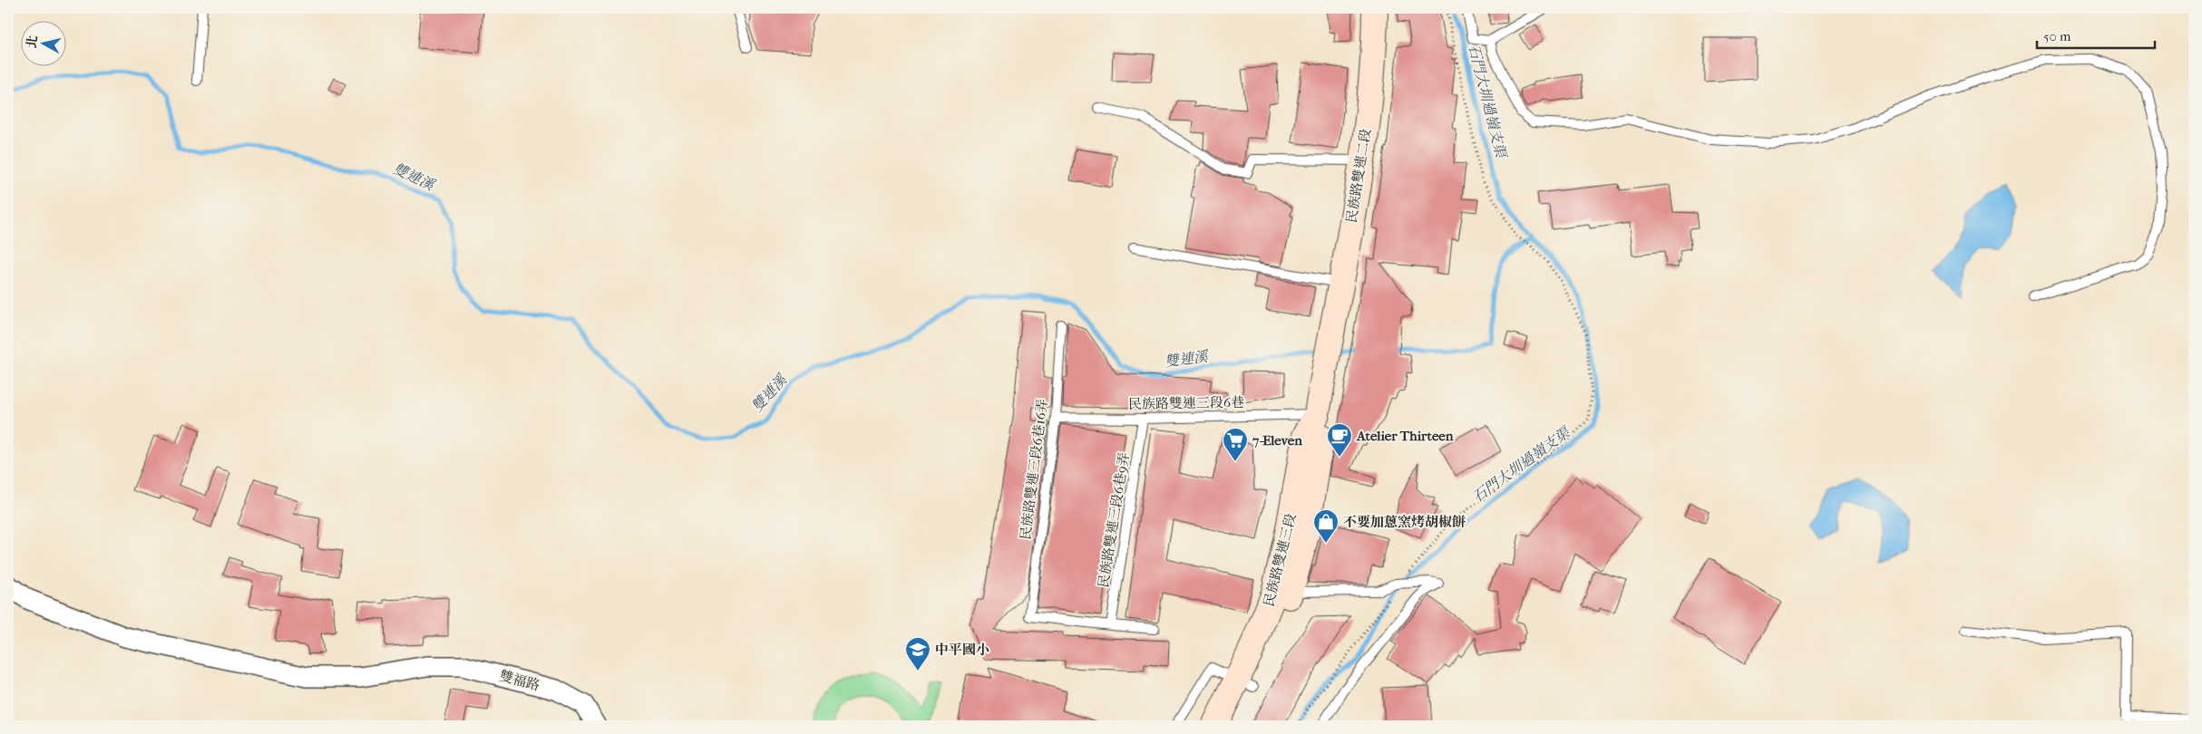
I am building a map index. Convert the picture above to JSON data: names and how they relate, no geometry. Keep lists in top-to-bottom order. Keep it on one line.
{"streets":{"main road":["民族路雙連二段","民族路雙連三段"],"street":["雙福路"],"lane":["民族路雙連三段6巷","民族路雙連三段6巷16弄","民族路雙連三段6巷9弄"]},"crossings":[["民族路雙連二段","民族路雙連三段"],["民族路雙連三段6巷","民族路雙連三段6巷16弄"],["民族路雙連三段6巷","民族路雙連三段6巷9弄"],["民族路雙連三段6巷","民族路雙連三段"],["民族路雙連三段6巷16弄","民族路雙連三段6巷9弄"]],"water":["石門大圳過嶺支渠","雙連溪"],"places":{"cafe":["Atelier Thirteen"],"supermarket":["7-Eleven"],"shop":["不要加蔥窯烤胡椒餅"],"school or university":["中平國小"]},"scale_bar":"50 m","north":"left"}
